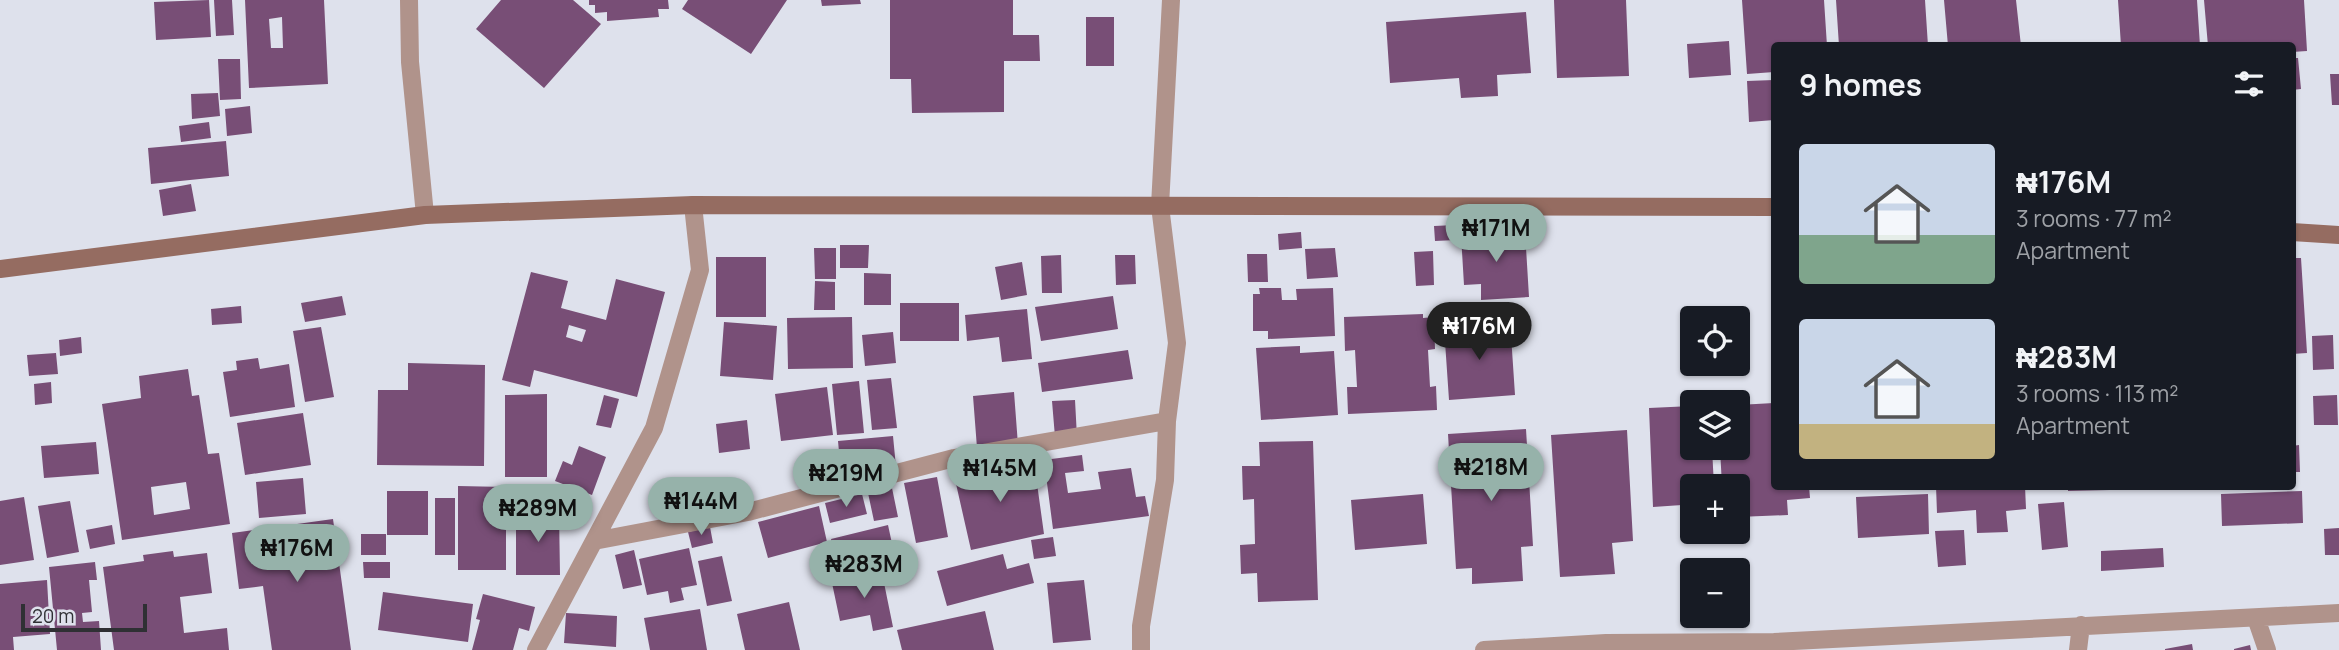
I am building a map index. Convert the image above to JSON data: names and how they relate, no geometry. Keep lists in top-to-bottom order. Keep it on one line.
{"scale_bar":"20 m","page":{"heading":"9 homes","list":[{"name":"₦176M","note":"3 rooms · 77 m² · Apartment"},{"name":"₦283M","note":"3 rooms · 113 m² · Apartment"}],"price":["₦171M","₦176M","₦218M","₦145M","₦219M","₦144M","₦289M","₦176M","₦283M"],"map_buttons":["+","−"],"scale":"20 m"}}
